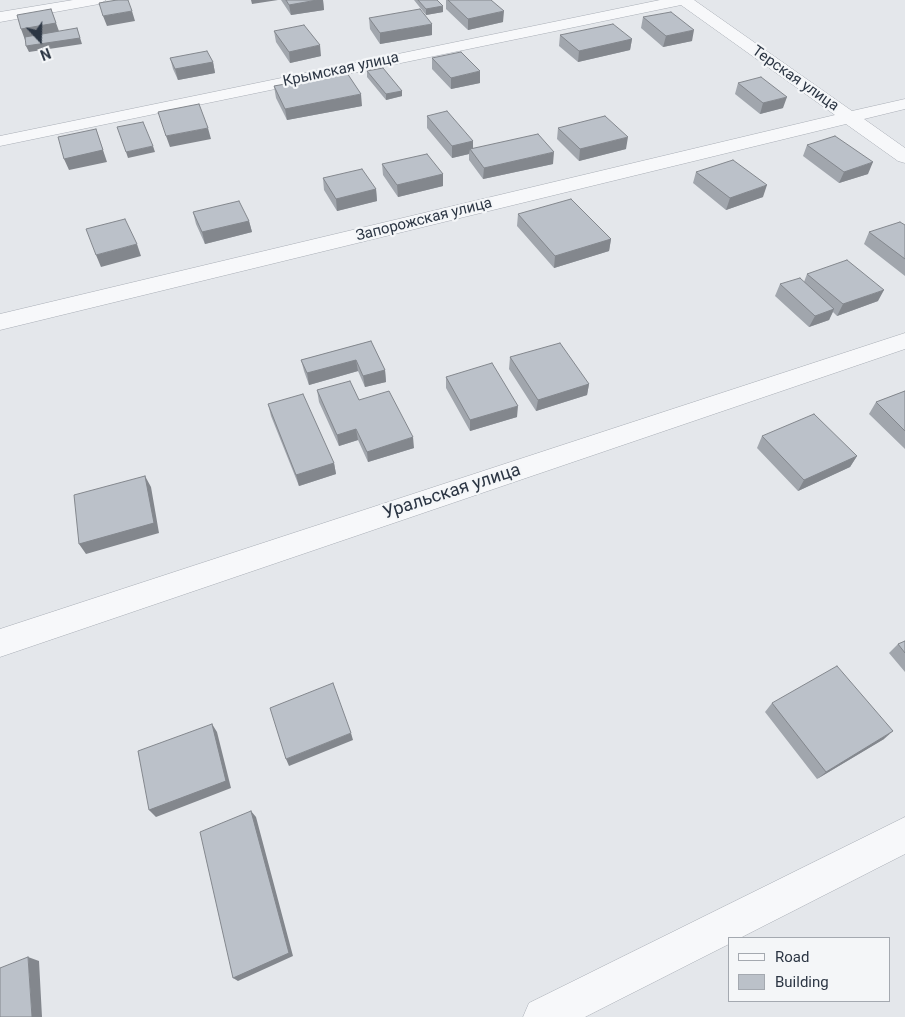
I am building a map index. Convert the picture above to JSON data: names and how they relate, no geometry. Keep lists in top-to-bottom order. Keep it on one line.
{"streets":{"street":["Крымская улица","Терская улица","Запорожская улица","Уральская улица"]},"crossings":[["Крымская улица","Терская улица"],["Терская улица","Запорожская улица"]],"legend":["Road","Building"],"north":"bottom"}
